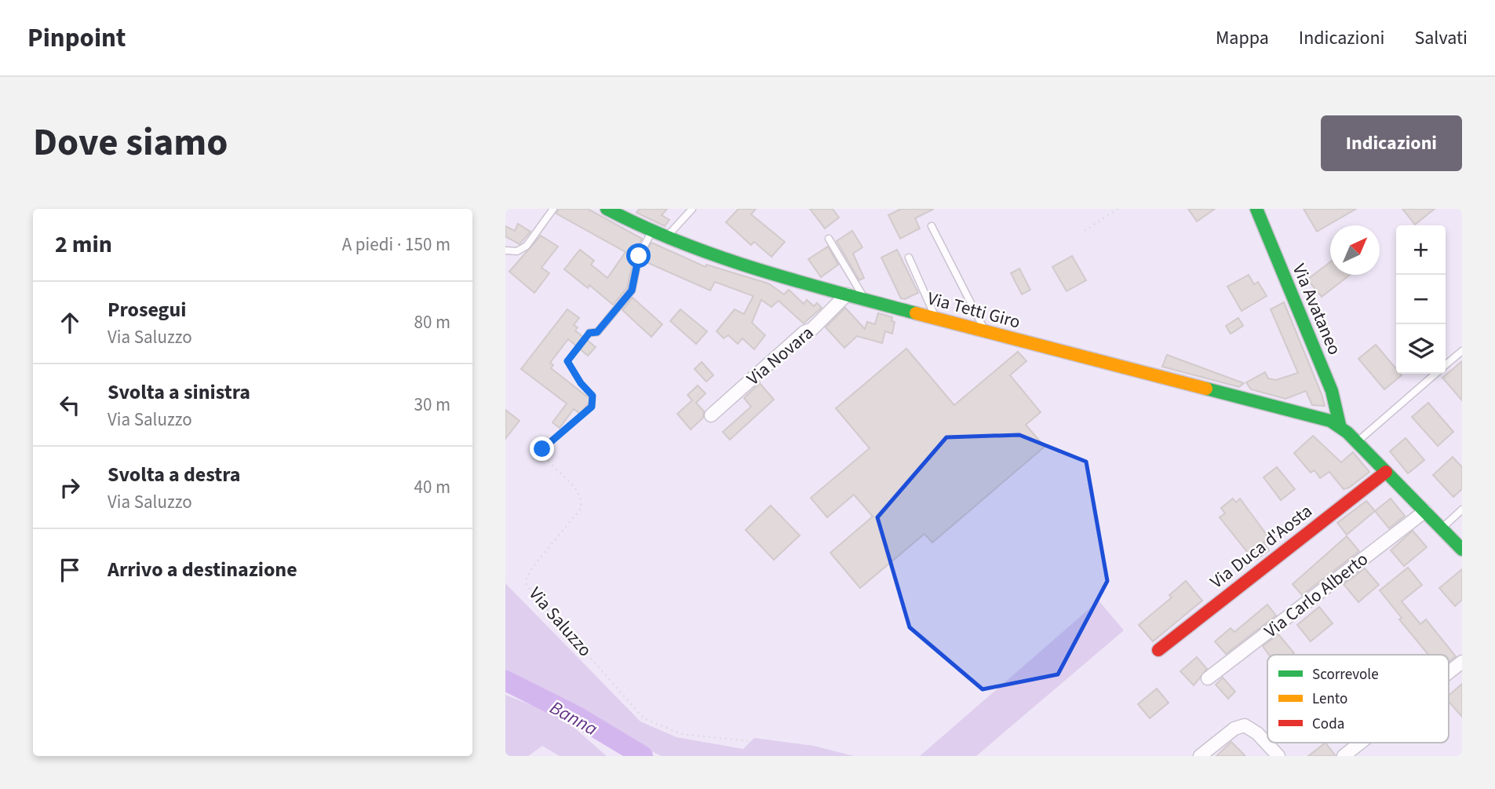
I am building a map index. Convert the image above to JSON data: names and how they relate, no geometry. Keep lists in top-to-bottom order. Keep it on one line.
{"streets":{"street":["Via Avataneo","Via Tetti Giro","Via Novara","Via Duca d'Aosta","Via Carlo Alberto"],"path":["Via Saluzzo"]},"crossings":[["Via Avataneo","Via Tetti Giro"],["Via Tetti Giro","Via Novara"]],"water":["Banna"],"legend":["Scorrevole","Lento","Coda"],"north":"top right","page":{"header":"Pinpoint","nav":["Mappa","Indicazioni","Salvati"],"title":"Dove siamo","buttons":"Indicazioni","heading":["2 min","A piedi · 150 m"],"map_buttons":["+","−"],"list":[["Prosegui","Via Saluzzo","80 m"],["Svolta a sinistra","Via Saluzzo","30 m"],["Svolta a destra","Via Saluzzo","40 m"],"Arrivo a destinazione"]}}
